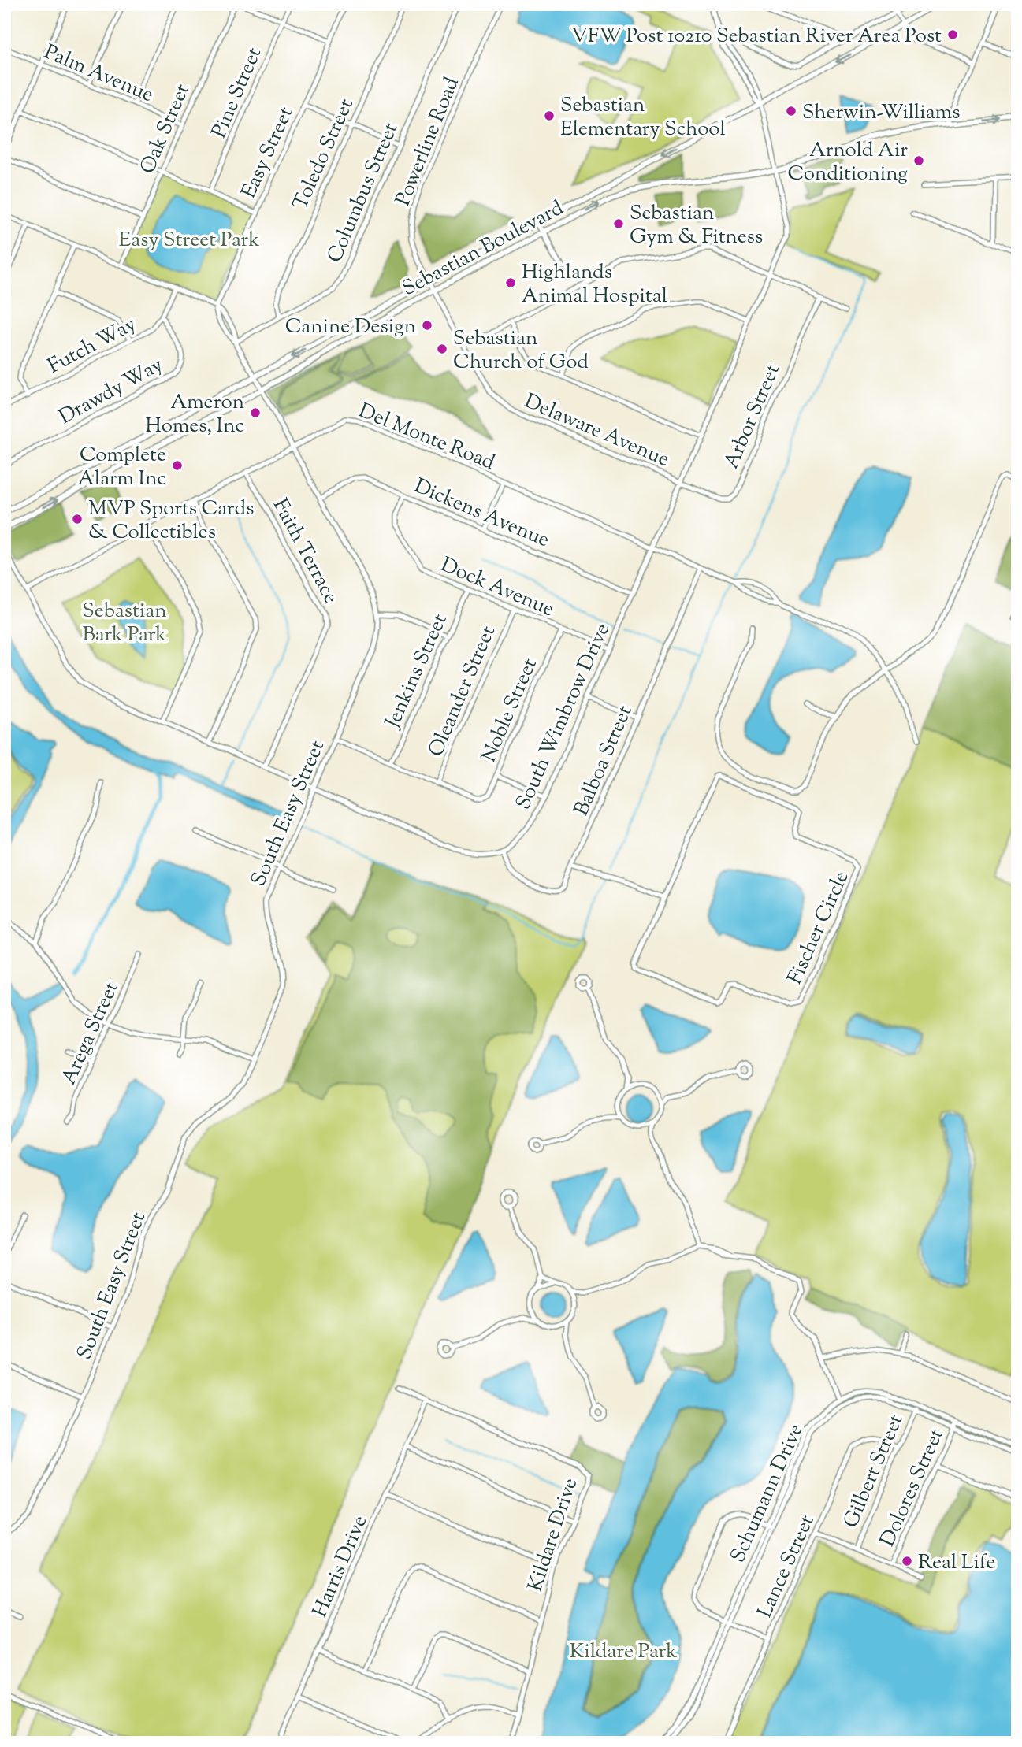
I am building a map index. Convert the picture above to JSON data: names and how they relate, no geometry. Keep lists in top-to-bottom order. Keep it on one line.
{"streets":{"main road":["Sebastian Boulevard"],"street":["Palm Avenue","Pine Street","Oak Street","Powerline Road","Easy Street","Toledo Street","Columbus Street","Futch Way","Drawdy Way","Arbor Street","Delaware Avenue","Del Monte Road","Dickens Avenue","Faith Terrace","Dock Avenue","Jenkins Street","Oleander Street","Noble Street","South Wimbrow Drive","Balboa Street","South Easy Street","Fischer Circle","Arega Street","Gilbert Street","Dolores Street","Schumann Drive","Kildare Drive","Harris Drive","Lance Street"]},"crossings":[["Palm Avenue","Oak Street"],["Powerline Road","Sebastian Boulevard"],["Powerline Road","Delaware Avenue"],["Toledo Street","Columbus Street"],["Sebastian Boulevard","Delaware Avenue"],["Sebastian Boulevard","South Wimbrow Drive"],["Sebastian Boulevard","South Easy Street"],["Futch Way","Drawdy Way"],["Arbor Street","Delaware Avenue"],["Arbor Street","South Wimbrow Drive"],["Delaware Avenue","South Wimbrow Drive"],["Del Monte Road","Faith Terrace"],["Del Monte Road","South Wimbrow Drive"],["Del Monte Road","Balboa Street"],["Del Monte Road","South Easy Street"],["Dickens Avenue","Dock Avenue"],["Dickens Avenue","South Wimbrow Drive"],["Dickens Avenue","South Easy Street"],["Faith Terrace","South Wimbrow Drive"],["Dock Avenue","Jenkins Street"],["Dock Avenue","Oleander Street"],["Dock Avenue","Noble Street"],["Dock Avenue","South Wimbrow Drive"],["Oleander Street","Noble Street"],["South Wimbrow Drive","Balboa Street"],["South Wimbrow Drive","South Easy Street"],["Gilbert Street","Schumann Drive"],["Gilbert Street","Lance Street"],["Dolores Street","Schumann Drive"],["Kildare Drive","Harris Drive"]],"parks":["Easy Street Park","Sebastian Bark Park","Kildare Park"],"places":["VFW Post 10210 Sebastian River Area Post","Sherwin-Williams","Sebastian Elementary School","Arnold Air Conditioning","Sebastian Gym & Fitness","Highlands Animal Hospital","Canine Design","Sebastian Church of God","Ameron Homes, Inc","Complete Alarm Inc","MVP Sports Cards & Collectibles","Real Life"]}
